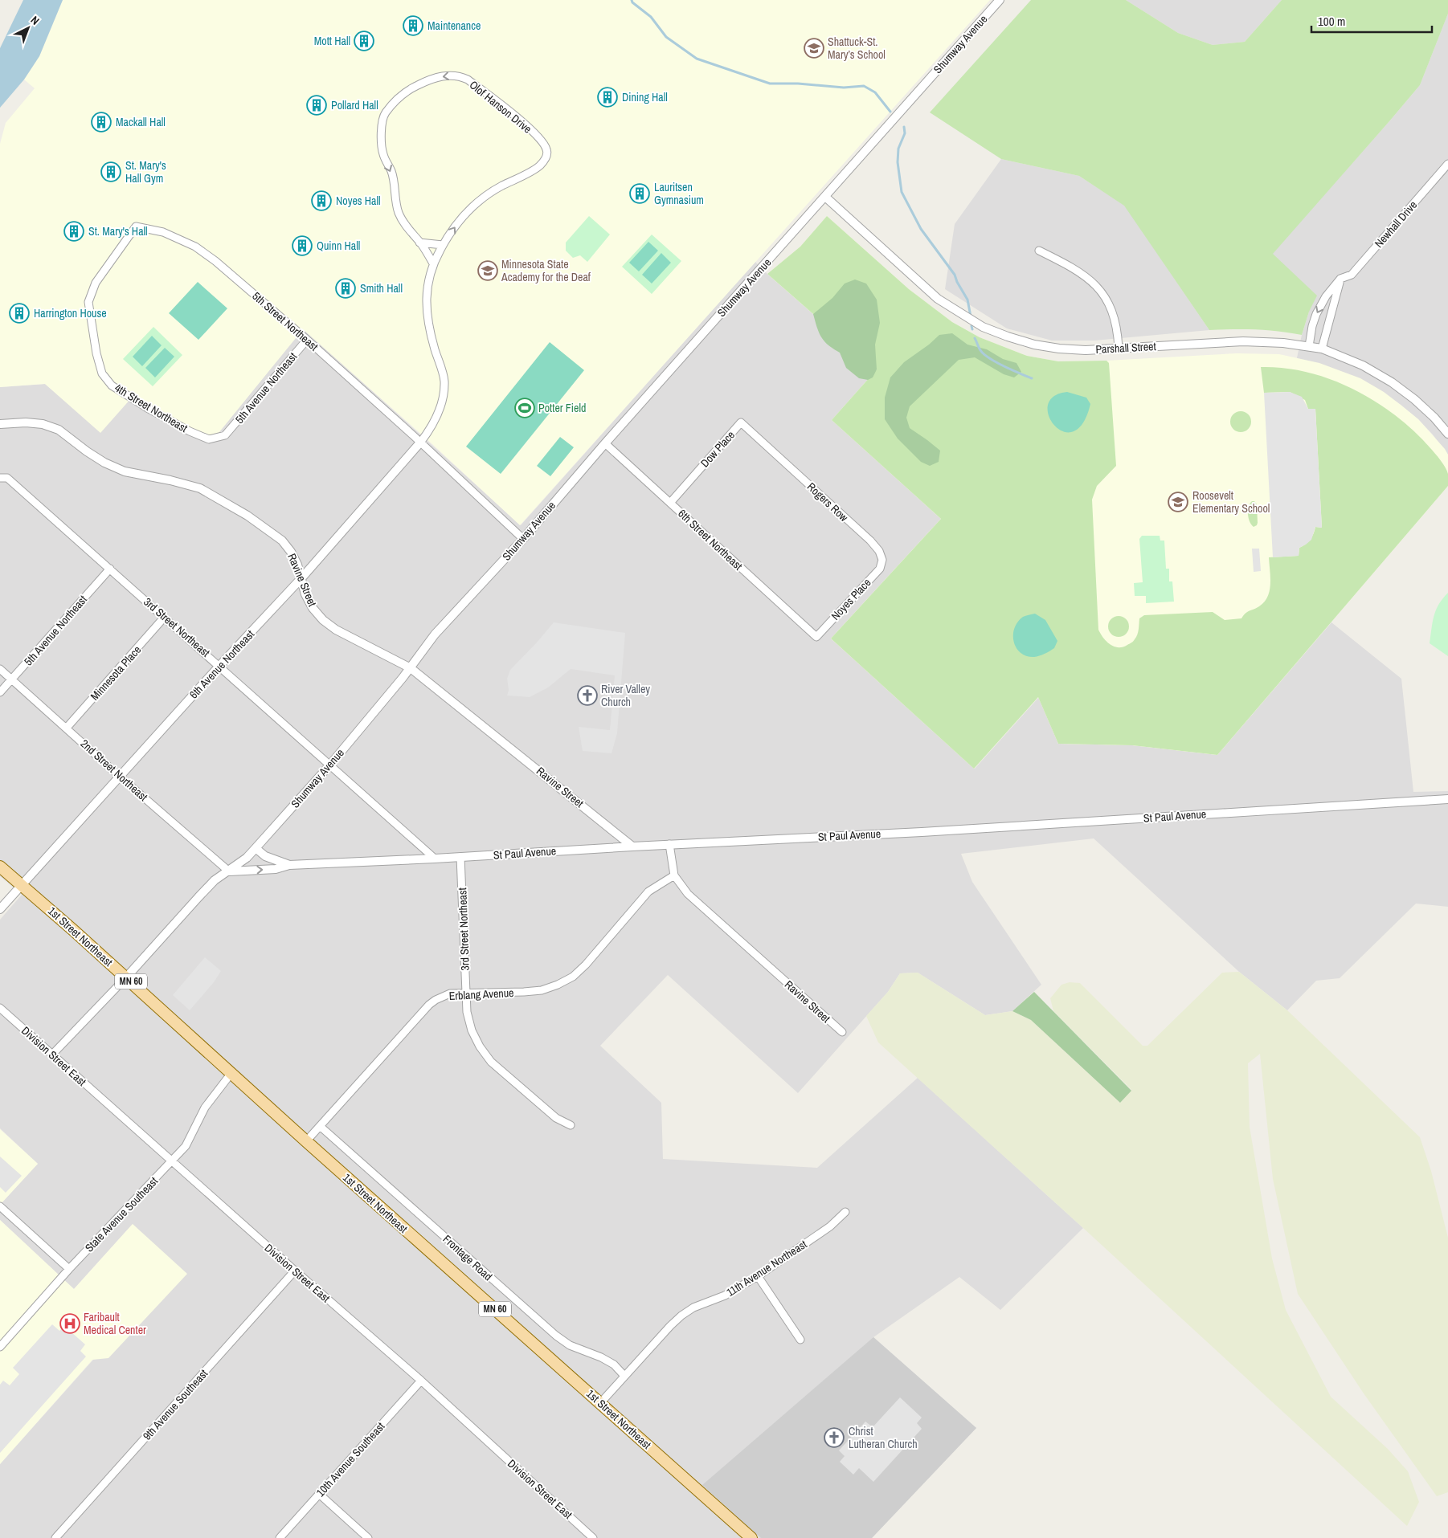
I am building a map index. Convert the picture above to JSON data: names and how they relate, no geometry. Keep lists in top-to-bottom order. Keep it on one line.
{"streets":{"main road":["1st Street Northeast","MN 60"],"street":["Shumway Avenue","Olof Hanson Drive","Newhall Drive","5th Street Northeast","Parshall Street","5th Avenue Northeast","4th Street Northeast","Dow Place","Rogers Row","6th Street Northeast","Ravine Street","Noyes Place","3rd Street Northeast","6th Avenue Northeast","Minnesota Place","2nd Street Northeast","St Paul Avenue","Erblang Avenue","Division Street East","State Avenue Southeast","Frontage Road","11th Avenue Northeast","9th Avenue Southeast","10th Avenue Southeast"]},"crossings":[["Shumway Avenue","5th Street Northeast"],["Shumway Avenue","Parshall Street"],["Shumway Avenue","6th Street Northeast"],["Shumway Avenue","Ravine Street"],["Shumway Avenue","3rd Street Northeast"],["Shumway Avenue","2nd Street Northeast"],["Shumway Avenue","St Paul Avenue"],["Shumway Avenue","1st Street Northeast"],["Shumway Avenue","Division Street East"],["Olof Hanson Drive","5th Street Northeast"],["Olof Hanson Drive","6th Avenue Northeast"],["Newhall Drive","Parshall Street"],["5th Street Northeast","5th Avenue Northeast"],["5th Street Northeast","4th Street Northeast"],["5th Street Northeast","6th Avenue Northeast"],["5th Avenue Northeast","4th Street Northeast"],["5th Avenue Northeast","3rd Street Northeast"],["5th Avenue Northeast","2nd Street Northeast"],["Dow Place","Rogers Row"],["Dow Place","6th Street Northeast"],["Rogers Row","Noyes Place"],["6th Street Northeast","Noyes Place"],["Ravine Street","6th Avenue Northeast"],["Ravine Street","St Paul Avenue"],["Ravine Street","Erblang Avenue"],["3rd Street Northeast","6th Avenue Northeast"],["3rd Street Northeast","Minnesota Place"],["3rd Street Northeast","St Paul Avenue"],["3rd Street Northeast","Erblang Avenue"],["6th Avenue Northeast","2nd Street Northeast"],["6th Avenue Northeast","1st Street Northeast"],["Minnesota Place","2nd Street Northeast"],["1st Street Northeast","Erblang Avenue"],["1st Street Northeast","State Avenue Southeast"],["1st Street Northeast","11th Avenue Northeast"],["Erblang Avenue","Frontage Road"],["Division Street East","State Avenue Southeast"],["Division Street East","9th Avenue Southeast"],["Division Street East","10th Avenue Southeast"],["Frontage Road","11th Avenue Northeast"]],"places":{"building":["Maintenance","Mott Hall","Dining Hall","Pollard Hall","Mackall Hall","St. Mary's Hall Gym","Lauritsen Gymnasium","Noyes Hall","St. Mary's Hall","Quinn Hall","Smith Hall","Harrington House"],"school or university":["Shattuck-St. Mary’s School","Minnesota State Academy for the Deaf","Roosevelt Elementary School"],"sports":["Potter Field"],"church":["River Valley Church","Christ Lutheran Church"],"hospital":["Faribault Medical Center"]},"scale_bar":"100 m","north":"top right"}
